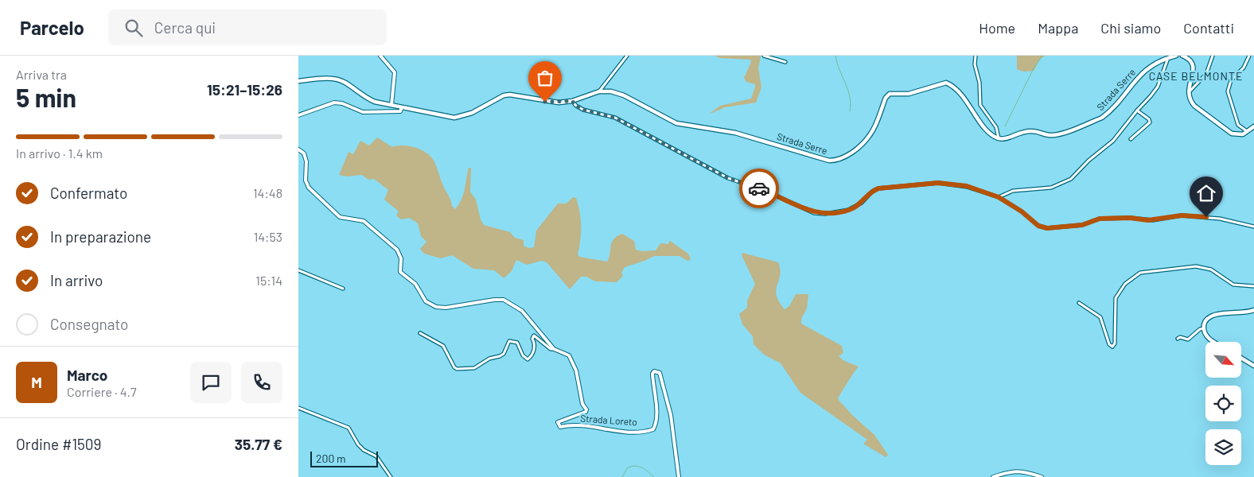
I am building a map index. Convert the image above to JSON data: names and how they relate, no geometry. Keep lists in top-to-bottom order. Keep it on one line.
{"streets":{"main road":["Strada Serre"],"street":["Strada Loreto"]},"districts":["CASE BELMONTE"],"scale_bar":"200 m","north":"bottom right","page":{"header":"Parcelo","search":"Cerca qui","nav":["Home","Mappa","Chi siamo","Contatti"],"heading":["5 min","Arriva tra","15:21–15:26"],"panel":["Marco","Corriere · 4.7","Ordine #1509","35.77 €"],"bar":"In arrivo · 1.4 km","list":[["Confermato","14:48"],["In preparazione","14:53"],["In arrivo","15:14"],"Consegnato"],"round":"M","scale":"200 m"}}
